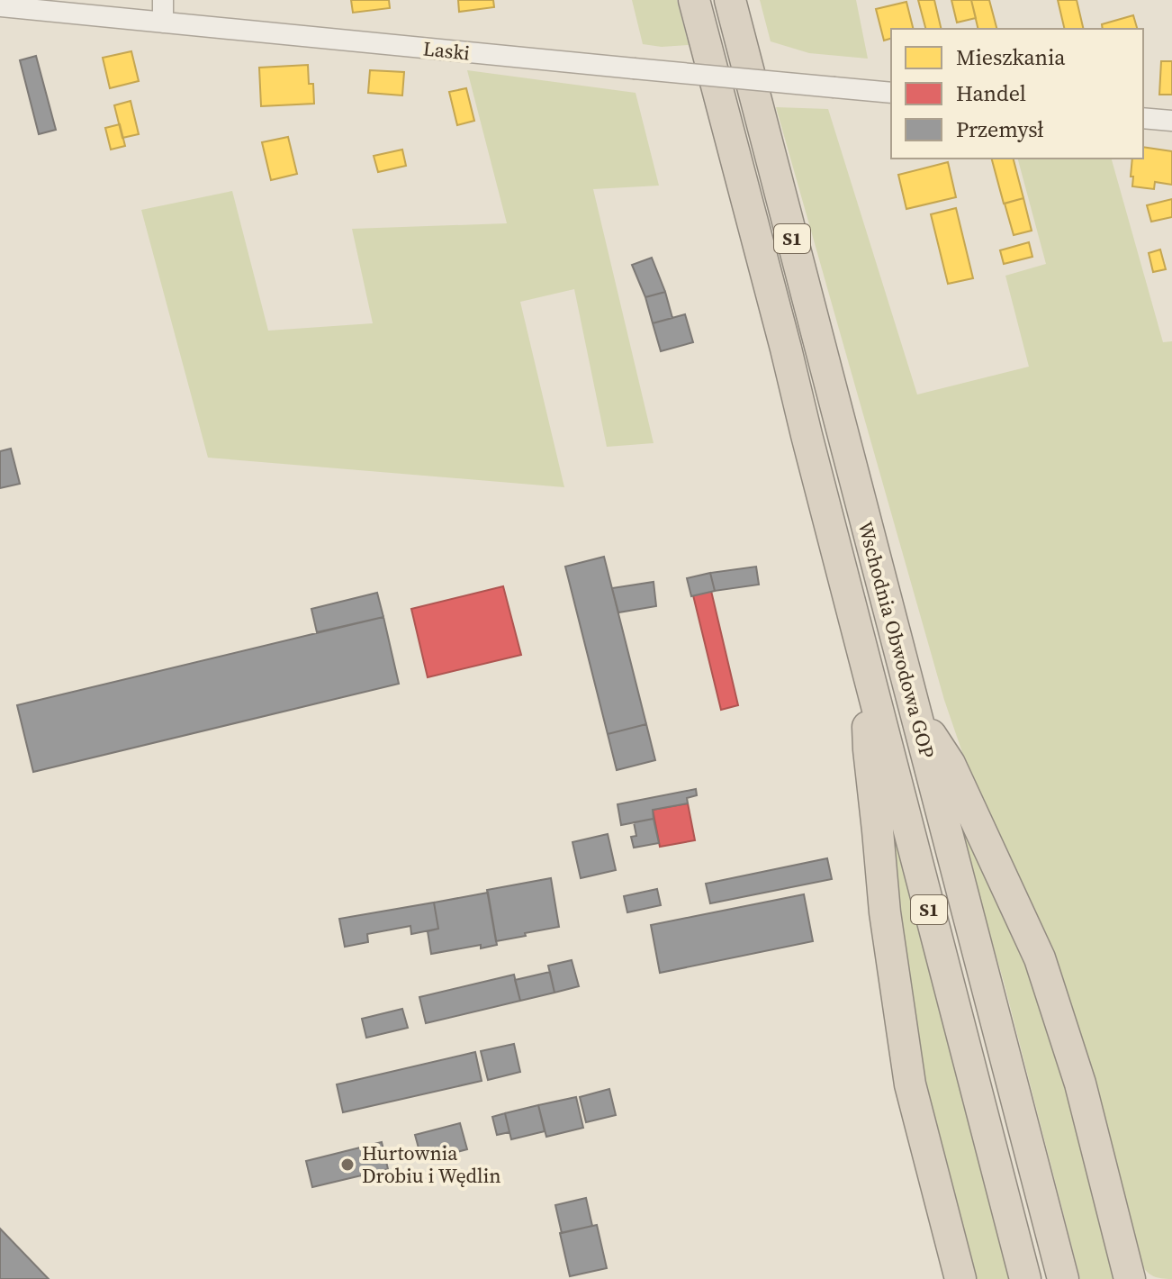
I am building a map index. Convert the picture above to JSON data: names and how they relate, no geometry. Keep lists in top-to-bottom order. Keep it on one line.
{"streets":{"highway":["S1","Wschodnia Obwodowa GOP"],"street":["Laski"]},"places":["Hurtownia Drobiu i Wędlin"],"legend":["Mieszkania","Handel","Przemysł"]}
